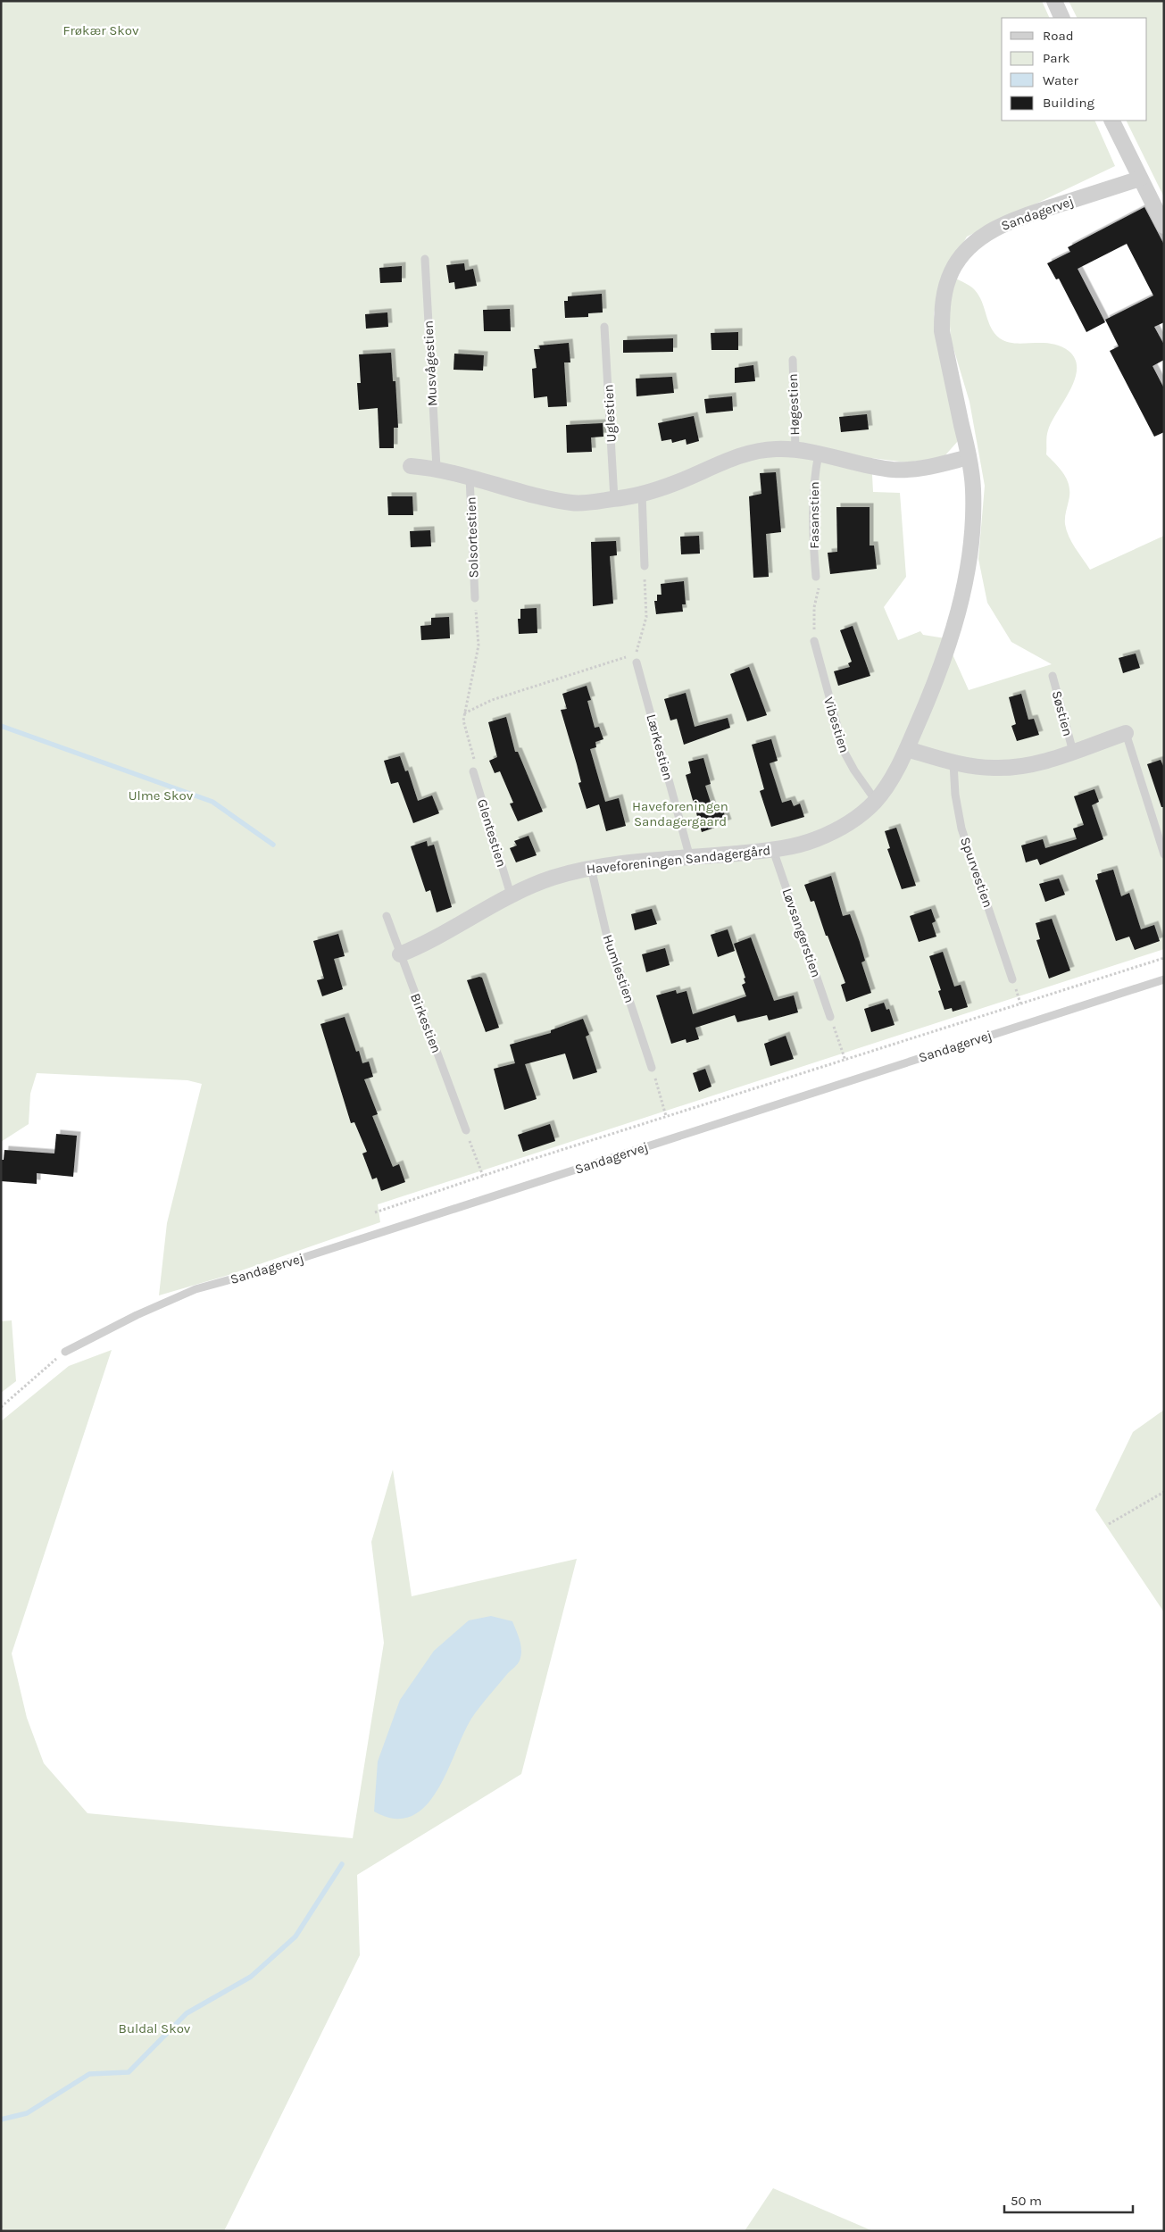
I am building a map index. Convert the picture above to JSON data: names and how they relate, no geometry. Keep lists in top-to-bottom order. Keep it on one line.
{"streets":{"street":["Sandagervej","Haveforeningen Sandagergård"],"lane":["Musvågestien","Høgestien","Uglestien","Fasanstien","Solsortestien","Søstien","Vibestien","Lærkestien","Glentestien","Spurvestien","Løvsangerstien","Humlestien","Birkestien"]},"crossings":[["Sandagervej","Haveforeningen Sandagergård"],["Vibestien","Haveforeningen Sandagergård"],["Lærkestien","Haveforeningen Sandagergård"],["Glentestien","Haveforeningen Sandagergård"],["Haveforeningen Sandagergård","Løvsangerstien"],["Haveforeningen Sandagergård","Humlestien"],["Haveforeningen Sandagergård","Birkestien"]],"parks":["Frøkær Skov","Ulme Skov","Haveforeningen Sandagergaard","Buldal Skov"],"legend":["Road","Park","Water","Building"],"scale_bar":"50 m"}
